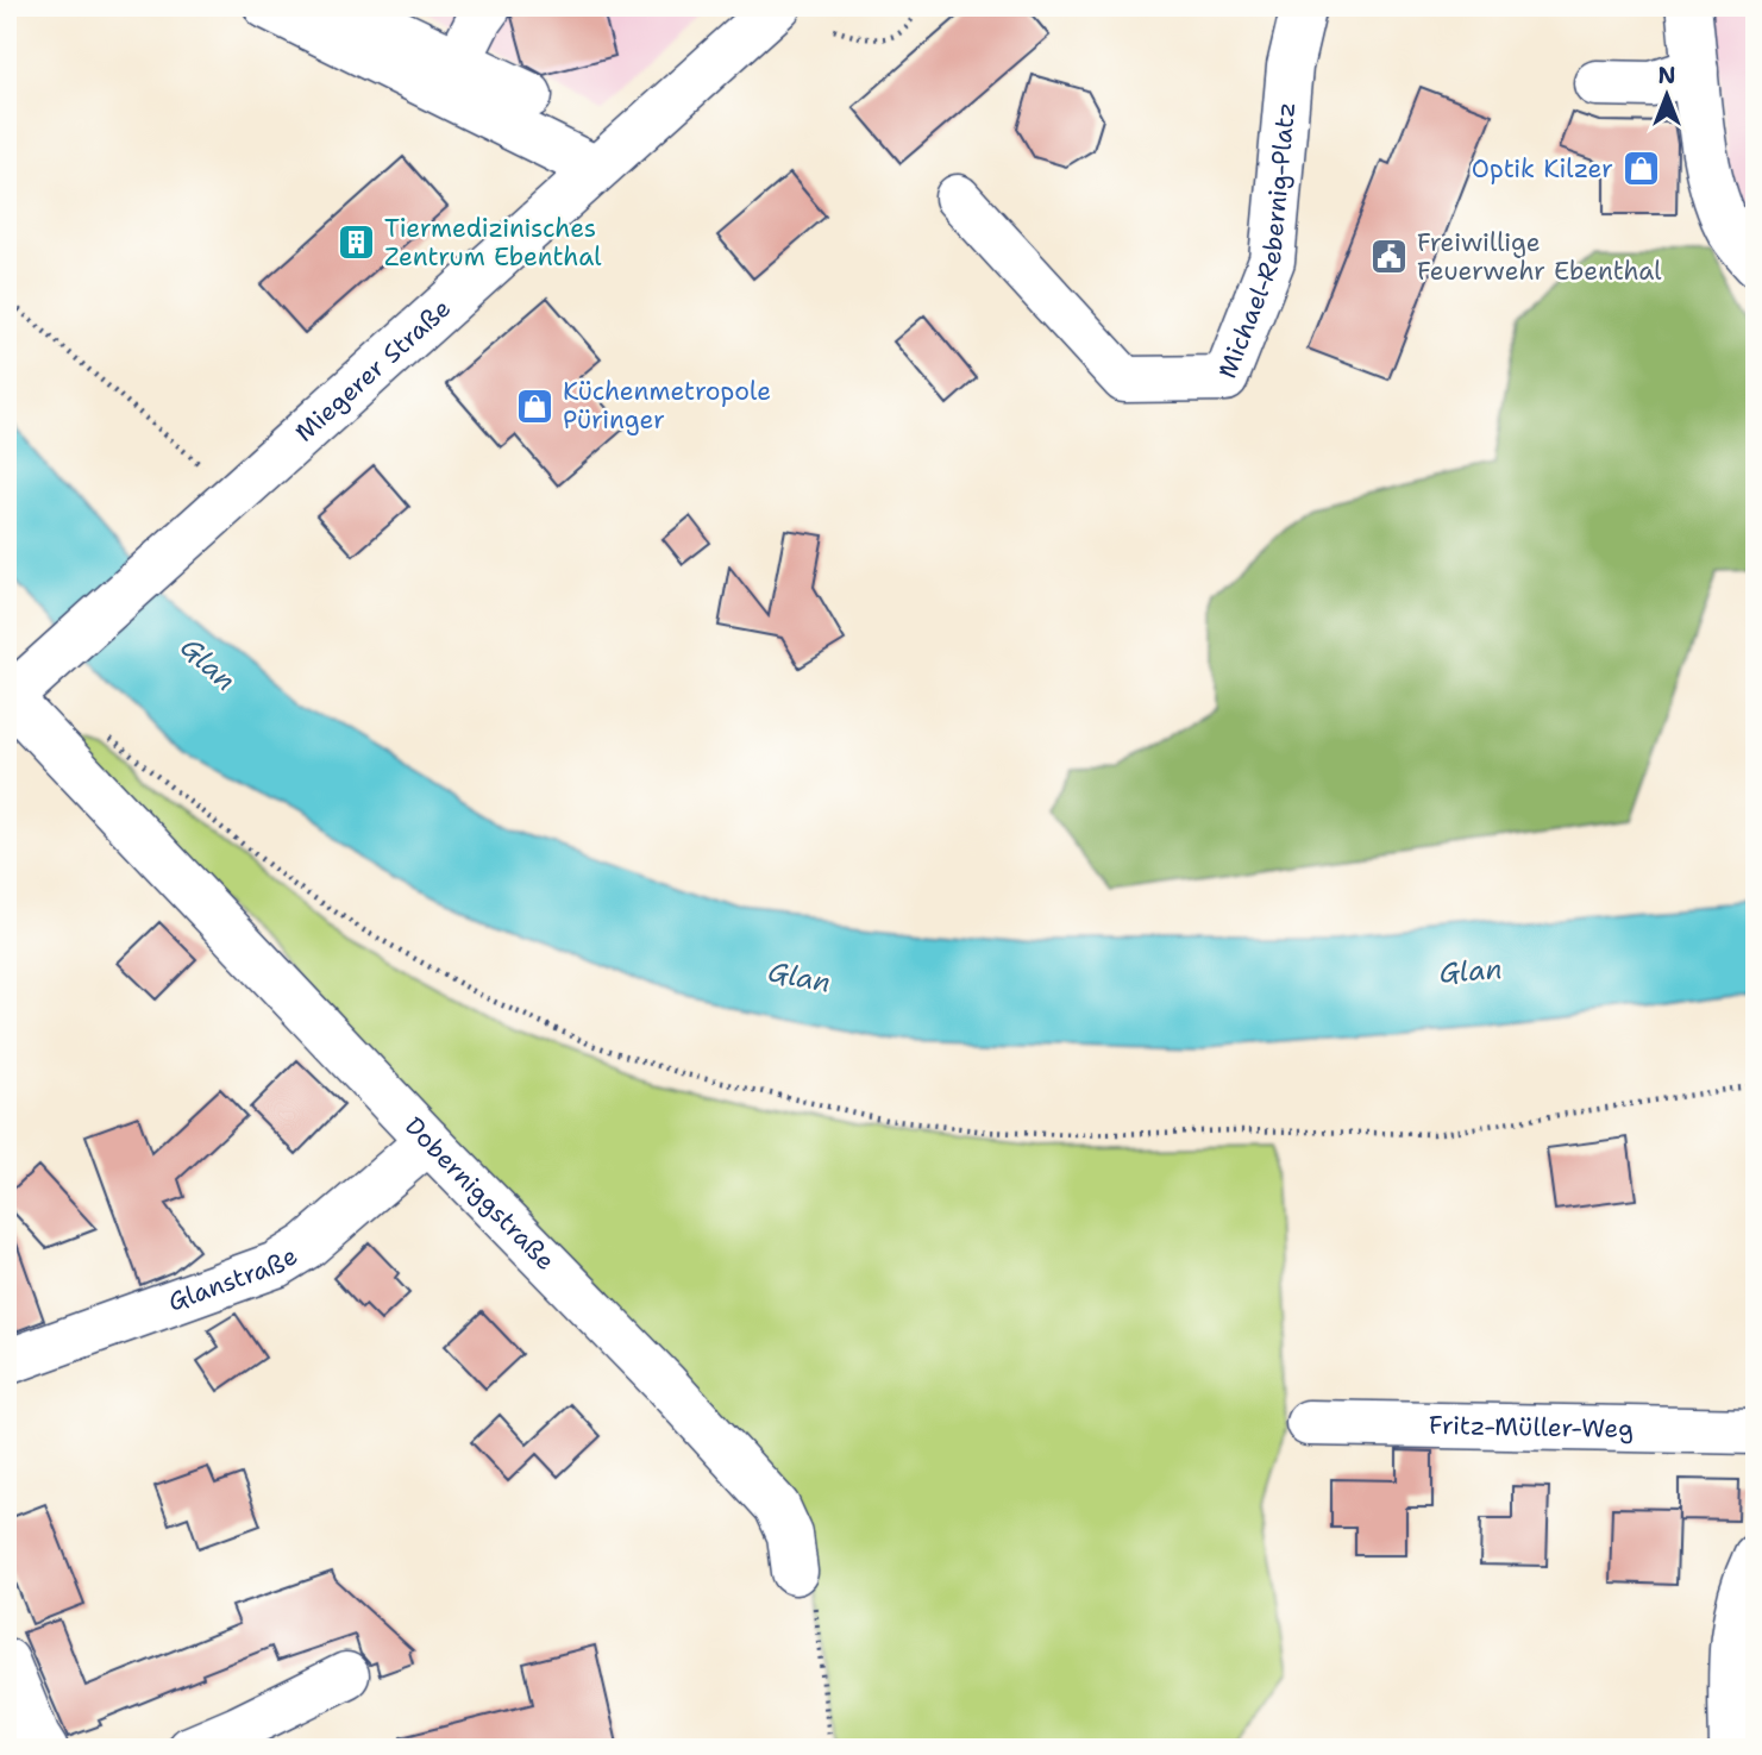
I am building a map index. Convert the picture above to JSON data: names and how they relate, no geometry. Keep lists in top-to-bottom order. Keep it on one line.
{"streets":{"street":["Michael-Rebernig-Platz","Miegerer Straße","Doberniggstraße","Glanstraße","Fritz-Müller-Weg"]},"crossings":[["Miegerer Straße","Doberniggstraße"],["Doberniggstraße","Glanstraße"]],"water":["Glan"],"places":{"shop":["Optik Kilzer","Küchenmetropole Püringer"],"building":["Tiermedizinisches Zentrum Ebenthal"],"public building":["Freiwillige Feuerwehr Ebenthal"]},"north":"top"}
